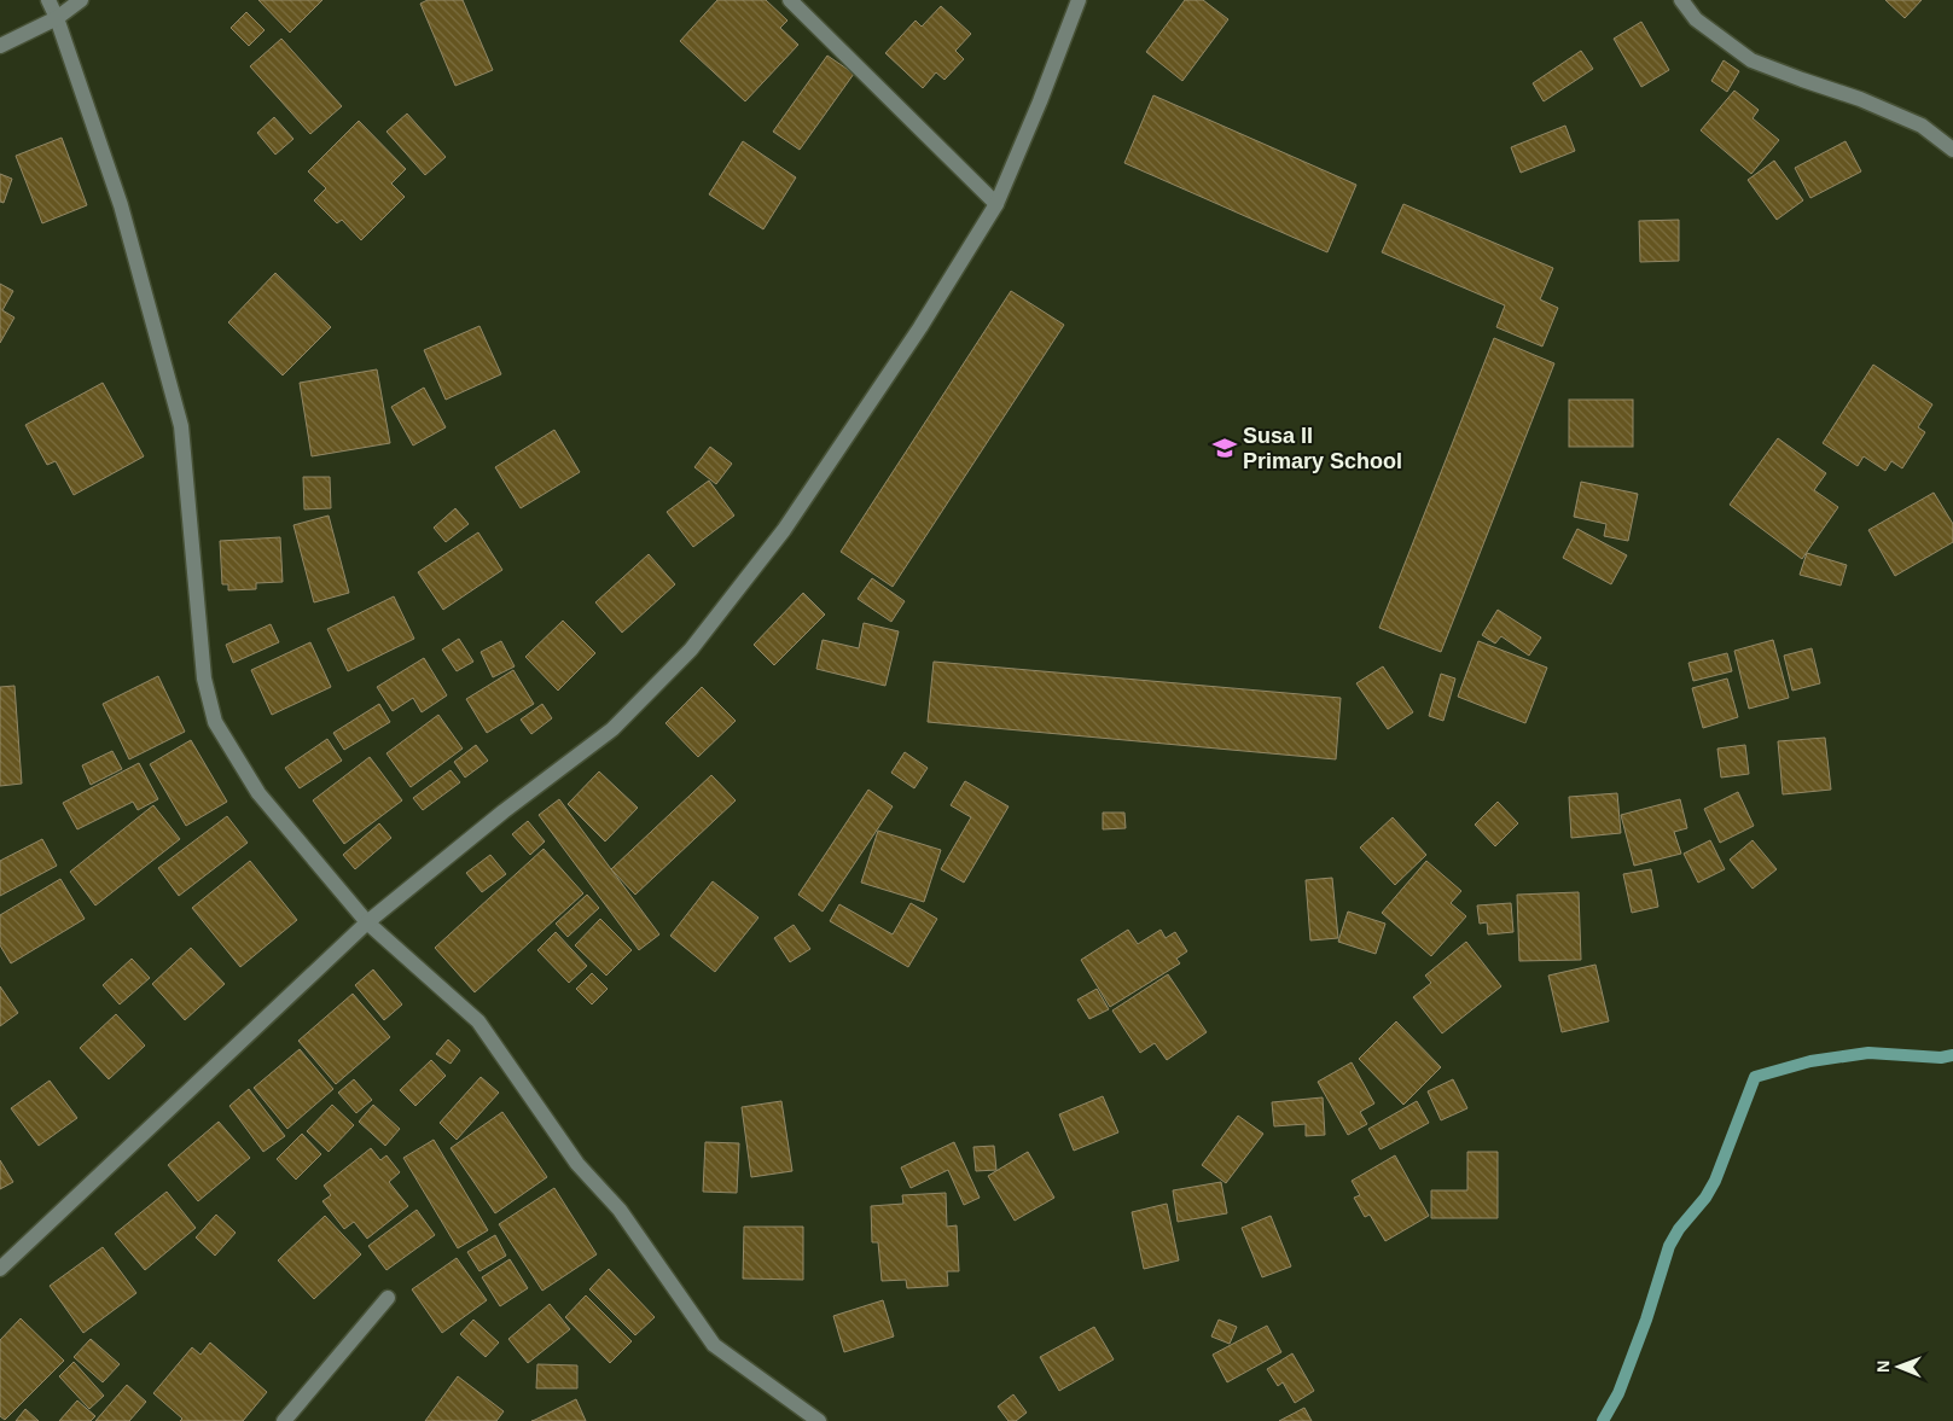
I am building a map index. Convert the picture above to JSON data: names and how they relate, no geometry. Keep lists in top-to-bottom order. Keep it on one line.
{"places":{"school or university":["Susa II Primary School"]},"north":"left"}
